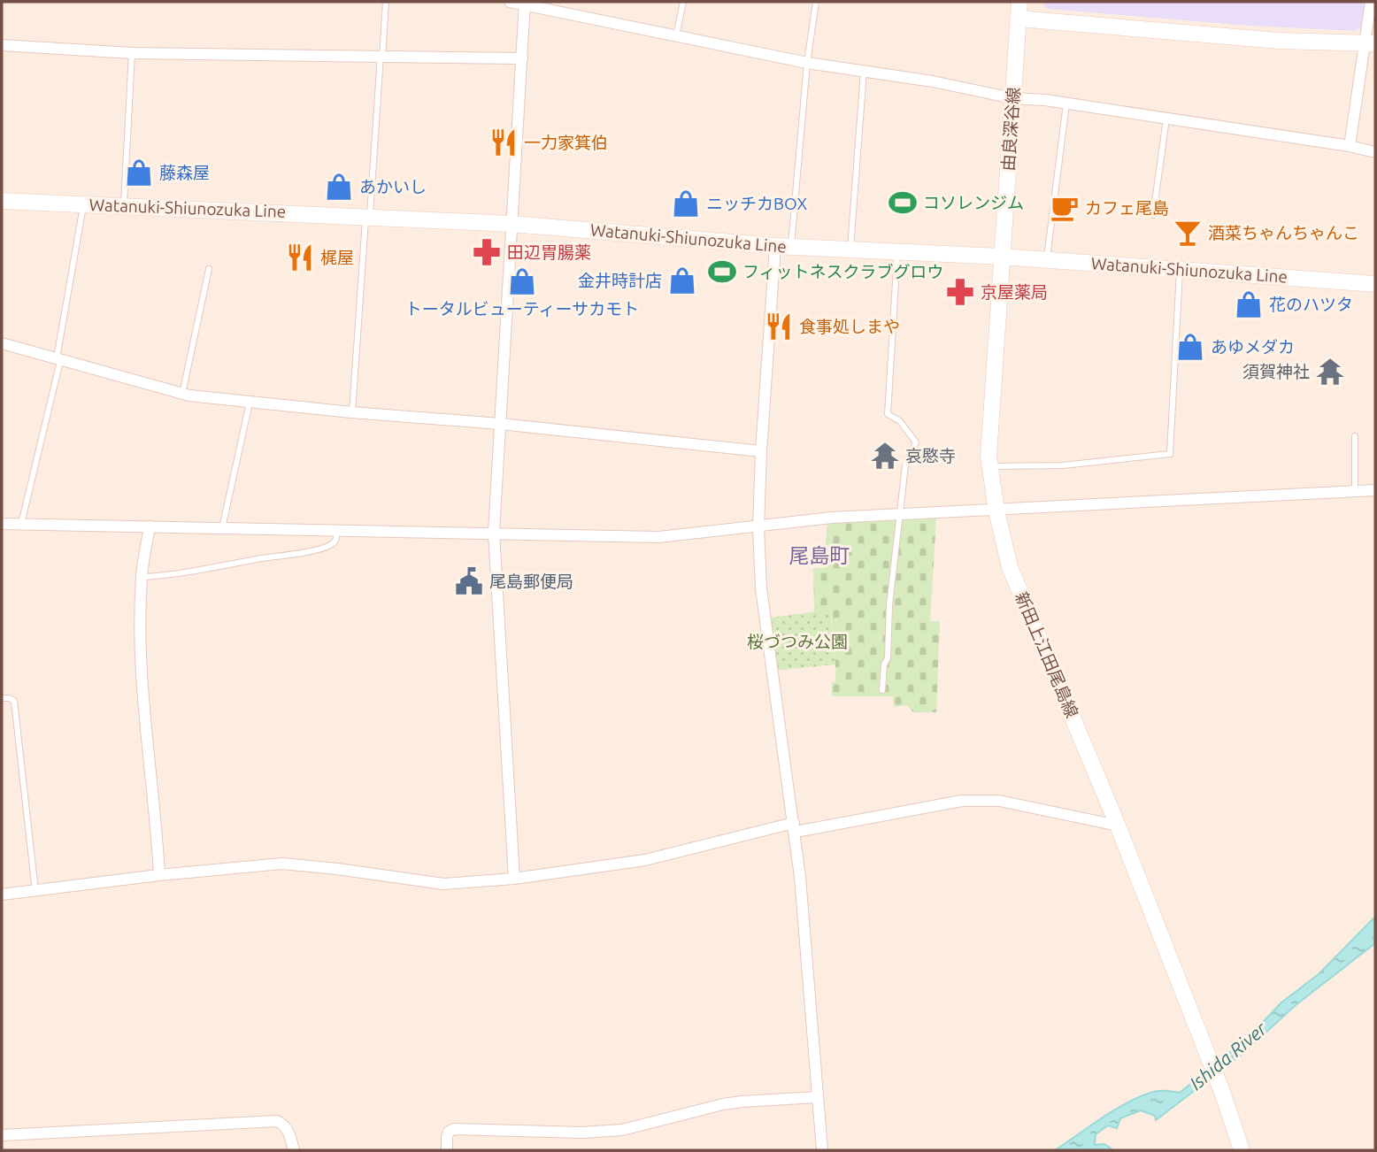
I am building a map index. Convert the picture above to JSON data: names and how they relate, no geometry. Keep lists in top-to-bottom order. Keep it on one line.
{"streets":{"main road":["由良深谷線","Watanuki-Shiunozuka Line","新田上江田尾島線"]},"crossings":[["由良深谷線","Watanuki-Shiunozuka Line"],["由良深谷線","新田上江田尾島線"],["Watanuki-Shiunozuka Line","新田上江田尾島線"]],"districts":["尾島町"],"water":["Ishida River"],"parks":["桜づつみ公園"],"places":{"restaurant":["一力家箕伯","梶屋","食事処しまや"],"shop":["藤森屋","あかいし","ニッチカBOX","金井時計店","トータルビューティーサカモト","花のハツタ","あゆメダカ"],"sports":["コソレンジム","フィットネスクラブグロウ"],"cafe":["カフェ尾島"],"bar":["酒菜ちゃんちゃんこ"],"pharmacy":["田辺胃腸薬","京屋薬局"],"temple":["須賀神社","哀愍寺"],"public building":["尾島郵便局"]}}
